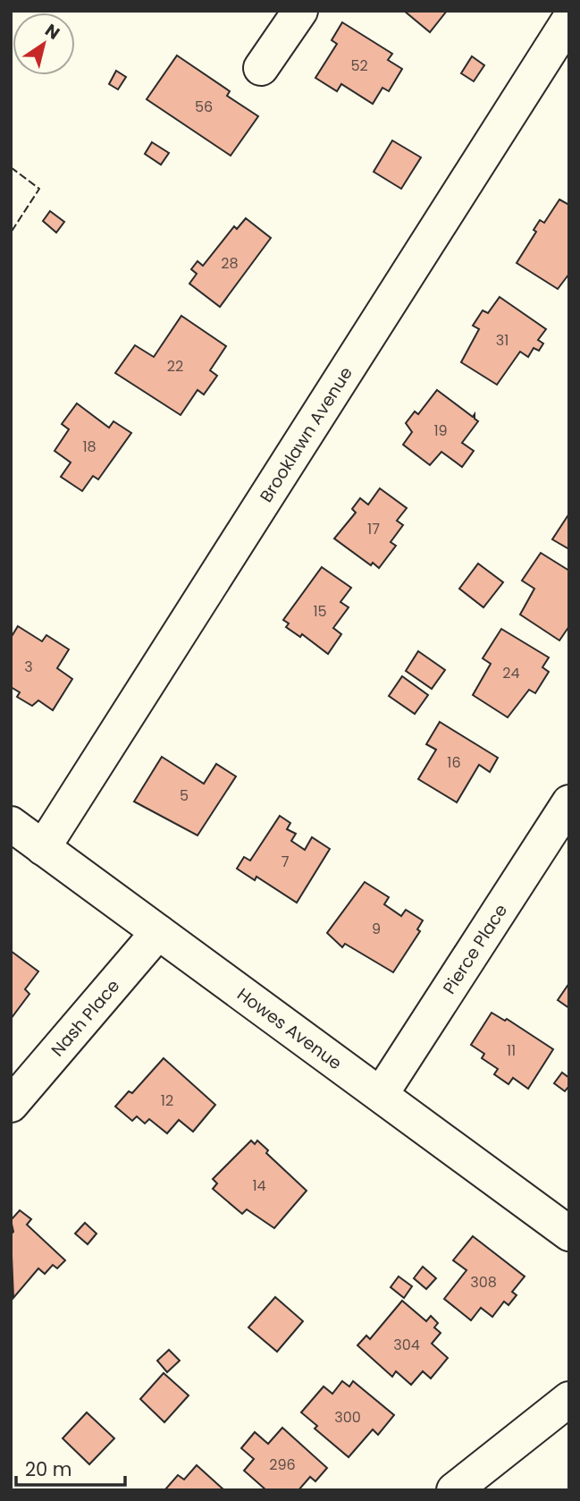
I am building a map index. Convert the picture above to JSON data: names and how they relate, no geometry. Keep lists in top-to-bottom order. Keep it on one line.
{"streets":{"street":["Brooklawn Avenue","Pierce Place","Nash Place","Howes Avenue"]},"crossings":[["Brooklawn Avenue","Howes Avenue"],["Pierce Place","Howes Avenue"],["Nash Place","Howes Avenue"]],"house_numbers":["52","56","28","31","22","19","18","17","15","3","24","16","5","7","9","11","12","14","308","304","300","296"],"scale_bar":"20 m","north":"top right"}
